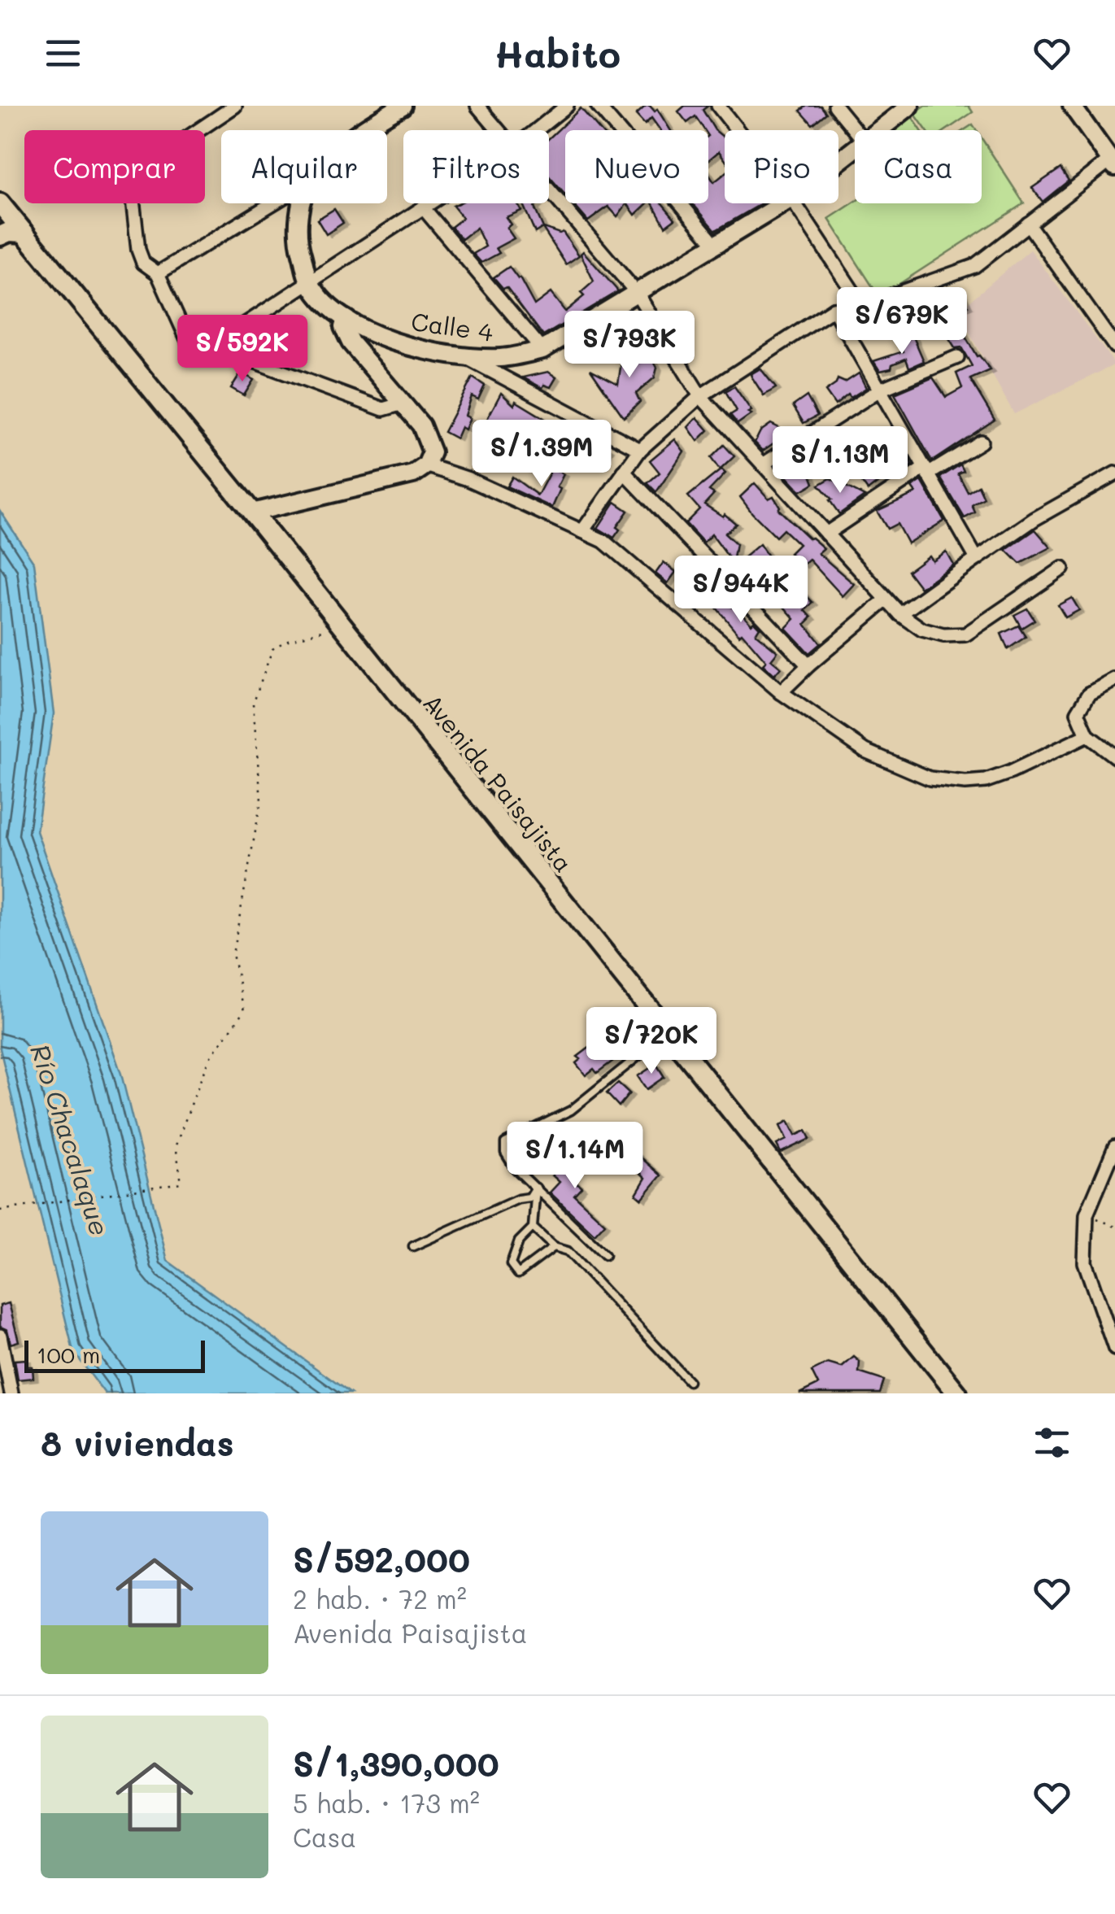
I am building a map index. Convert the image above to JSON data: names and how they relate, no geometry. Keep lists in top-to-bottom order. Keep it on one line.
{"streets":{"main road":["Avenida Paisajista"],"street":["Calle 4"]},"water":["Río Chacalaque"],"scale_bar":"100 m","page":{"header":"Habito","chip":["Comprar","Alquilar","Filtros","Nuevo","Piso","Casa"],"price":["S/679K","S/793K","S/592K","S/1.39M","S/1.13M","S/944K","S/720K","S/1.14M"],"scale":"100 m","heading":"8 viviendas","list":[{"name":"S/592,000","note":"2 hab. · 72 m² · Avenida Paisajista"},{"name":"S/1,390,000","note":"5 hab. · 173 m² · Casa"}]}}
